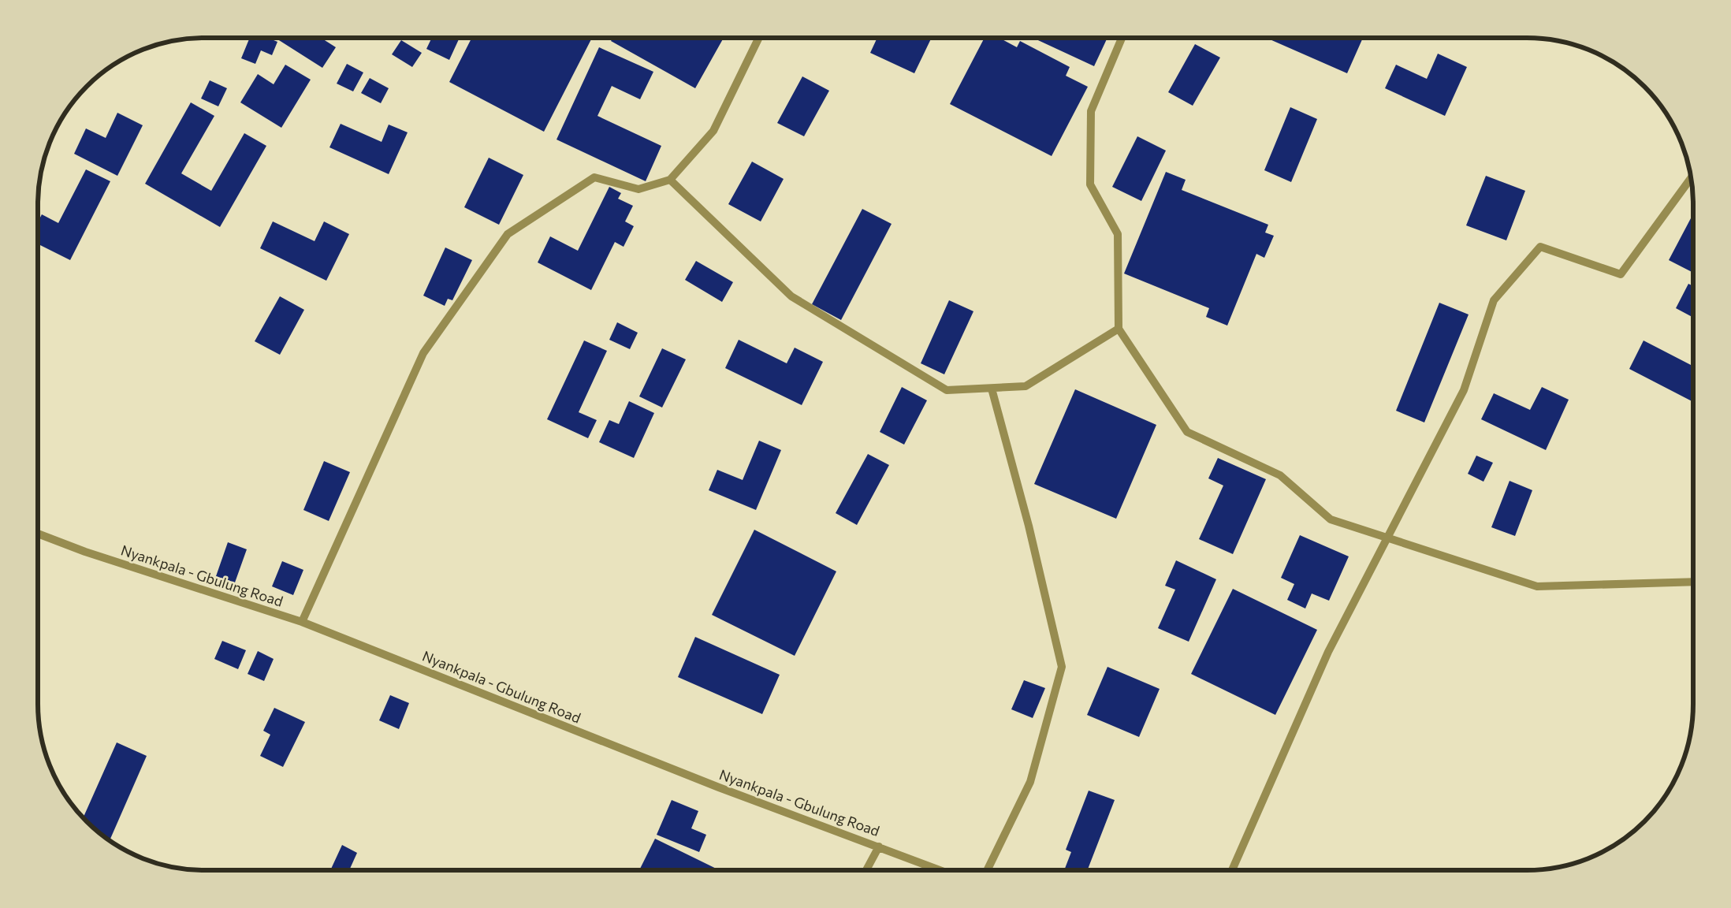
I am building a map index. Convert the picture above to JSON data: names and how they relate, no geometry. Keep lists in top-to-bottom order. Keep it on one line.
{"streets":{"street":["Nyankpala - Gbulung Road"]}}
